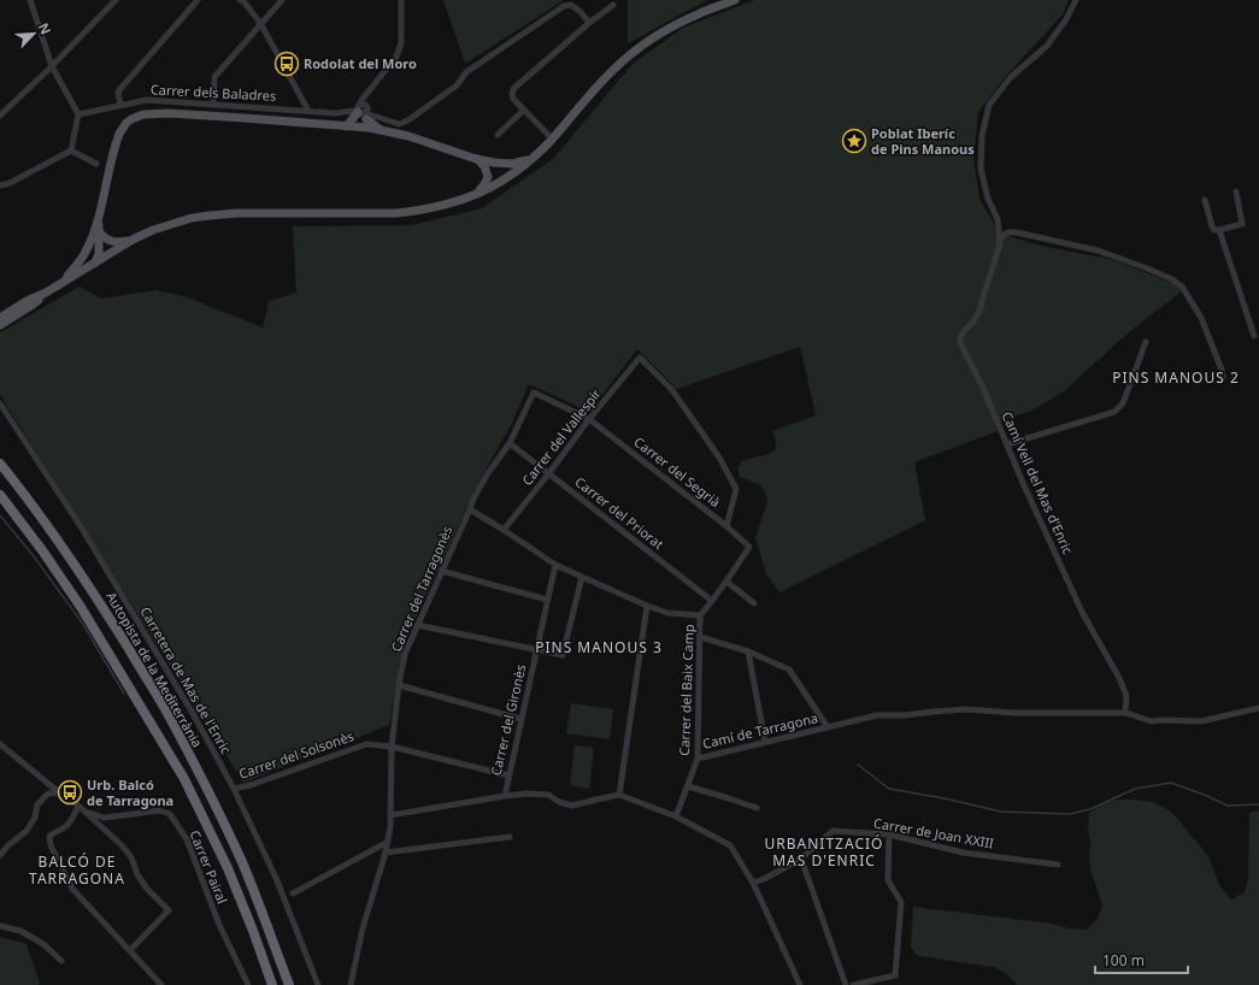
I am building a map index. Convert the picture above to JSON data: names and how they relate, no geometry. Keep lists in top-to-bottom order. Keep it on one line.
{"streets":{"highway":["Autopista de la Mediterrània"],"street":["Carrer dels Baladres","Carrer del Vallespir","Carrer del Segrià","Camí Vell del Mas d'Enric","Carrer del Priorat","Carrer del Tarragonès","Carretera de Mas de l'Enric","Carrer del Baix Camp","Carrer del Gironès","Camí de Tarragona","Carrer del Solsonès","Carrer de Joan XXIII","Carrer Pairal"]},"crossings":[["Carrer del Vallespir","Carrer del Segrià"],["Carrer del Vallespir","Carrer del Priorat"],["Carrer del Vallespir","Carrer del Tarragonès"],["Carrer del Segrià","Carrer del Tarragonès"],["Carrer del Segrià","Carrer del Baix Camp"],["Carrer del Priorat","Carrer del Tarragonès"],["Carrer del Priorat","Carrer del Baix Camp"],["Carrer del Tarragonès","Carrer del Solsonès"],["Carretera de Mas de l'Enric","Carrer del Solsonès"],["Carrer del Baix Camp","Camí de Tarragona"],["Carrer del Gironès","Carrer del Solsonès"]],"districts":["PINS MANOUS 2","PINS MANOUS 3","URBANITZACIÓ MAS D'ENRIC","BALCÓ DE TARRAGONA"],"places":{"bus stop":["Rodolat del Moro","Urb. Balcó de Tarragona"],"place":["Poblat Iberíc de Pins Manous"]},"scale_bar":"100 m","north":"top right"}
